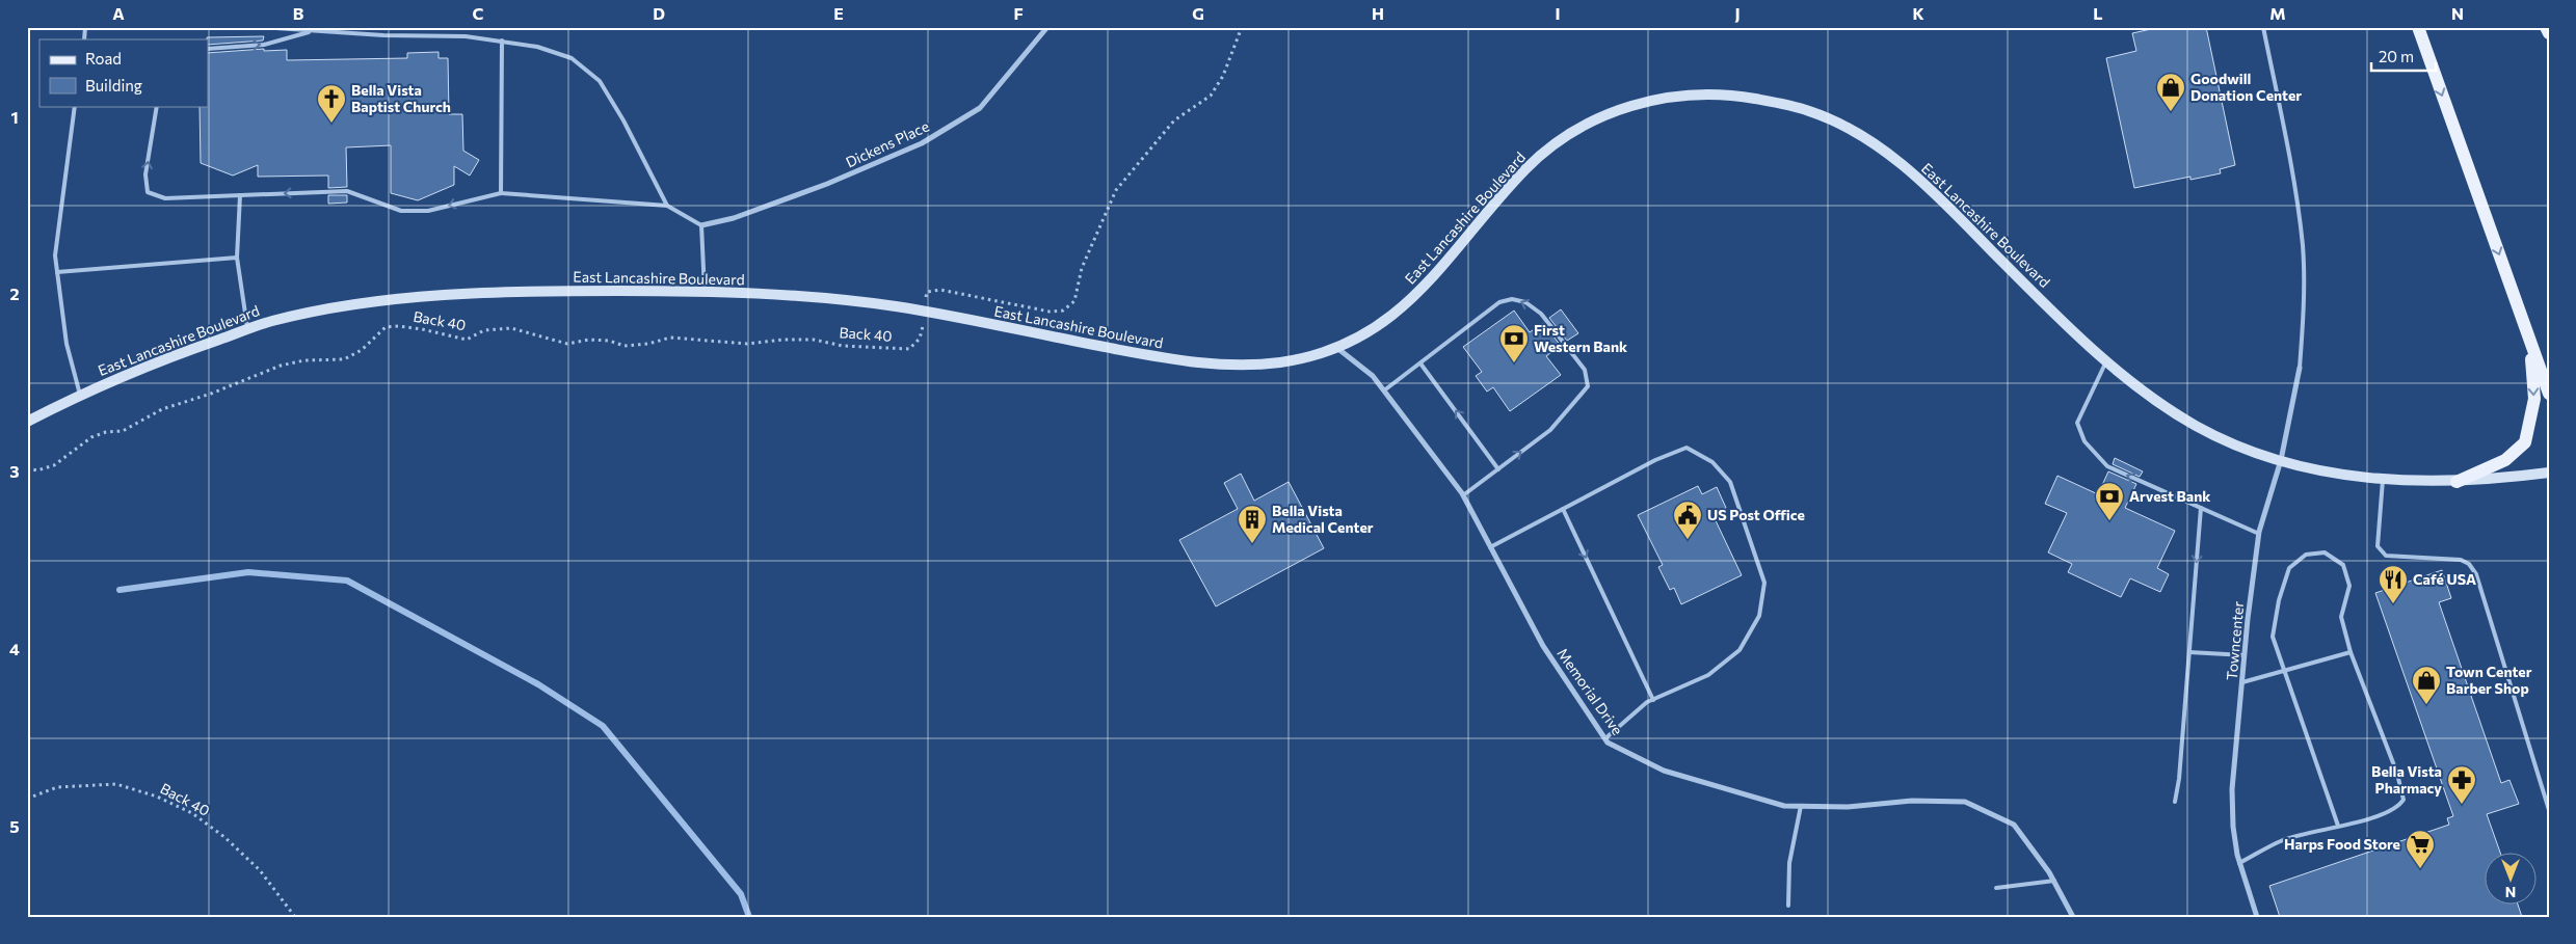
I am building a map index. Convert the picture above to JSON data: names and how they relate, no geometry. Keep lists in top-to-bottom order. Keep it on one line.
{"streets":{"main road":["East Lancashire Boulevard"],"street":["Dickens Place","Towncenter","Memorial Drive"],"path":["Back 40"]},"crossings":[["East Lancashire Boulevard","Towncenter"],["East Lancashire Boulevard","Memorial Drive"]],"places":{"shop":["Goodwill Donation Center","Town Center Barber Shop"],"church":["Bella Vista Baptist Church"],"bank":["First Western Bank","Arvest Bank"],"public building":["US Post Office"],"building":["Bella Vista Medical Center"],"restaurant":["Café USA"],"pharmacy":["Bella Vista Pharmacy"],"supermarket":["Harps Food Store"]},"legend":["Road","Building"],"scale_bar":"20 m","north":"bottom","grid":{"columns":["A","B","C","D","E","F","G","H","I","J","K","L","M","N"],"rows":["1","2","3","4","5"]}}
